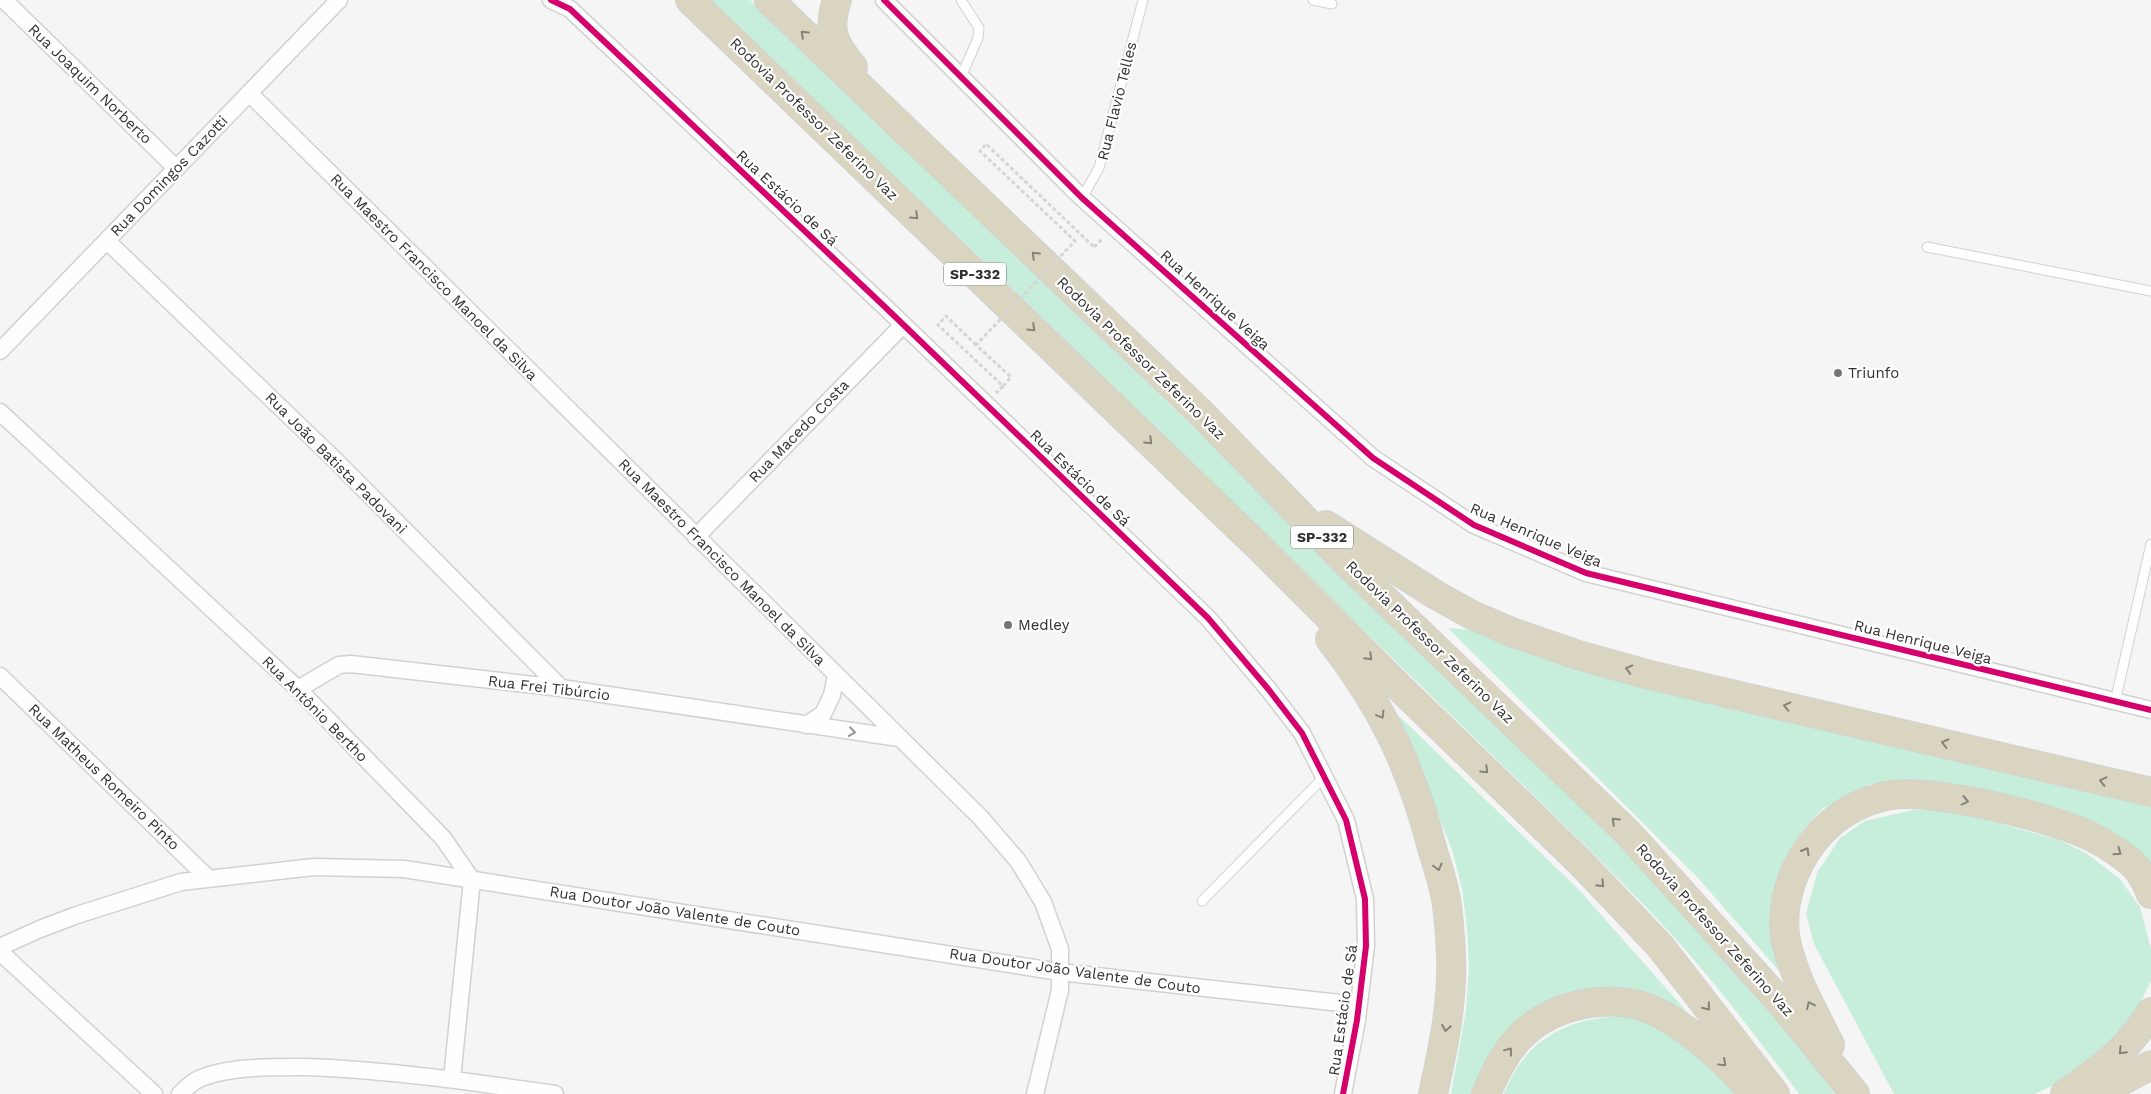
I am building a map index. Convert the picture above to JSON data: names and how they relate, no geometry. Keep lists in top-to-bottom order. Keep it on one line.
{"streets":{"highway":["Rodovia Professor Zeferino Vaz","SP-332"],"street":["Rua Joaquim Norberto","Rua Domingos Cazotti","Rua Estácio de Sá","Rua Maestro Francisco Manoel da Silva","Rua Henrique Veiga","Rua Macedo Costa","Rua João Batista Padovani","Rua Frei Tibúrcio","Rua Antônio Bertho","Rua Matheus Romeiro Pinto","Rua Doutor João Valente de Couto"],"lane":["Rua Flavio Telles"]},"crossings":[["Rua Joaquim Norberto","Rua Domingos Cazotti"],["Rua Flavio Telles","Rua Henrique Veiga"],["Rua Domingos Cazotti","Rua Maestro Francisco Manoel da Silva"],["Rua Domingos Cazotti","Rua João Batista Padovani"],["Rua Estácio de Sá","Rua Macedo Costa"],["Rua Estácio de Sá","Rua Doutor João Valente de Couto"],["Rua Maestro Francisco Manoel da Silva","Rua Macedo Costa"],["Rua Maestro Francisco Manoel da Silva","Rua Frei Tibúrcio"],["Rua Maestro Francisco Manoel da Silva","Rua Doutor João Valente de Couto"],["Rua João Batista Padovani","Rua Frei Tibúrcio"],["Rua Frei Tibúrcio","Rua Antônio Bertho"],["Rua Antônio Bertho","Rua Doutor João Valente de Couto"],["Rua Matheus Romeiro Pinto","Rua Doutor João Valente de Couto"]],"places":["Triunfo","Medley"]}
